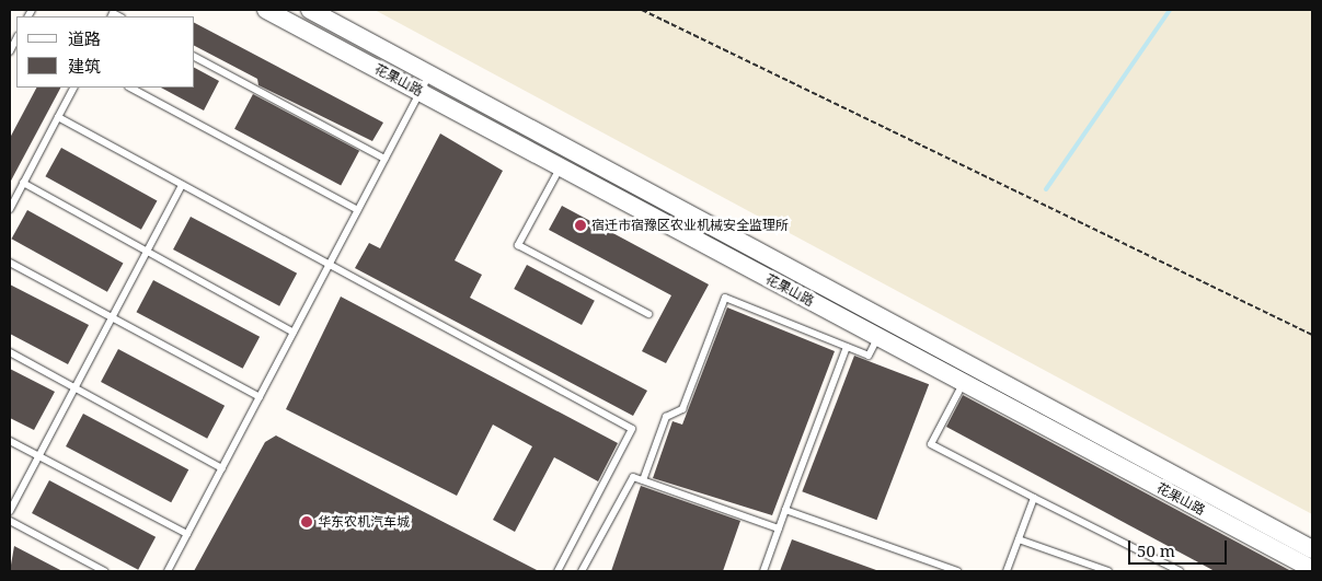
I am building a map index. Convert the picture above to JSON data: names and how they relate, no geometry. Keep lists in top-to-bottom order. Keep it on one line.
{"streets":{"street":["花果山路"]},"places":["宿迁市宿豫区农业机械安全监理所","华东农机汽车城"],"legend":["道路","建筑"],"scale_bar":"50 m"}
